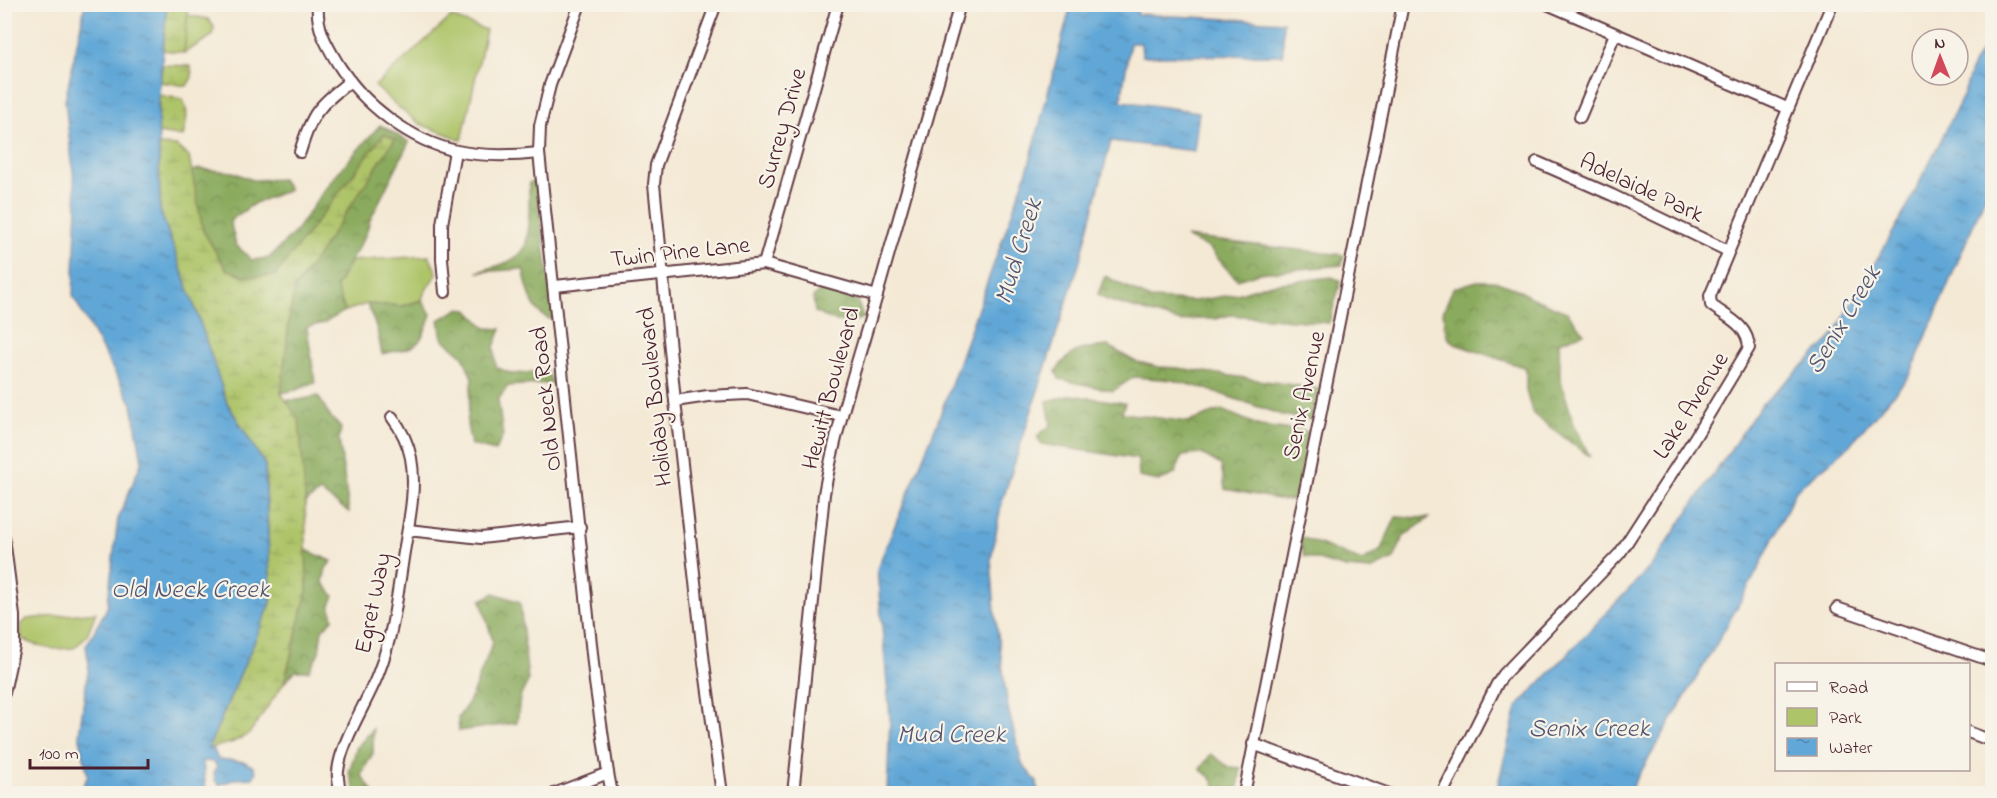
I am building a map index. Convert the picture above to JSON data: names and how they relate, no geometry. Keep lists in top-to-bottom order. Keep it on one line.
{"streets":{"street":["Surrey Drive","Adelaide Park","Twin Pine Lane","Hewitt Boulevard","Senix Avenue","Holiday Boulevard","Old Neck Road","Lake Avenue","Egret Way"]},"crossings":[["Surrey Drive","Twin Pine Lane"],["Adelaide Park","Lake Avenue"],["Twin Pine Lane","Hewitt Boulevard"],["Twin Pine Lane","Holiday Boulevard"],["Twin Pine Lane","Old Neck Road"]],"water":["Mud Creek","Senix Creek","Old Neck Creek"],"legend":["Road","Park","Water"],"scale_bar":"100 m","north":"top"}
